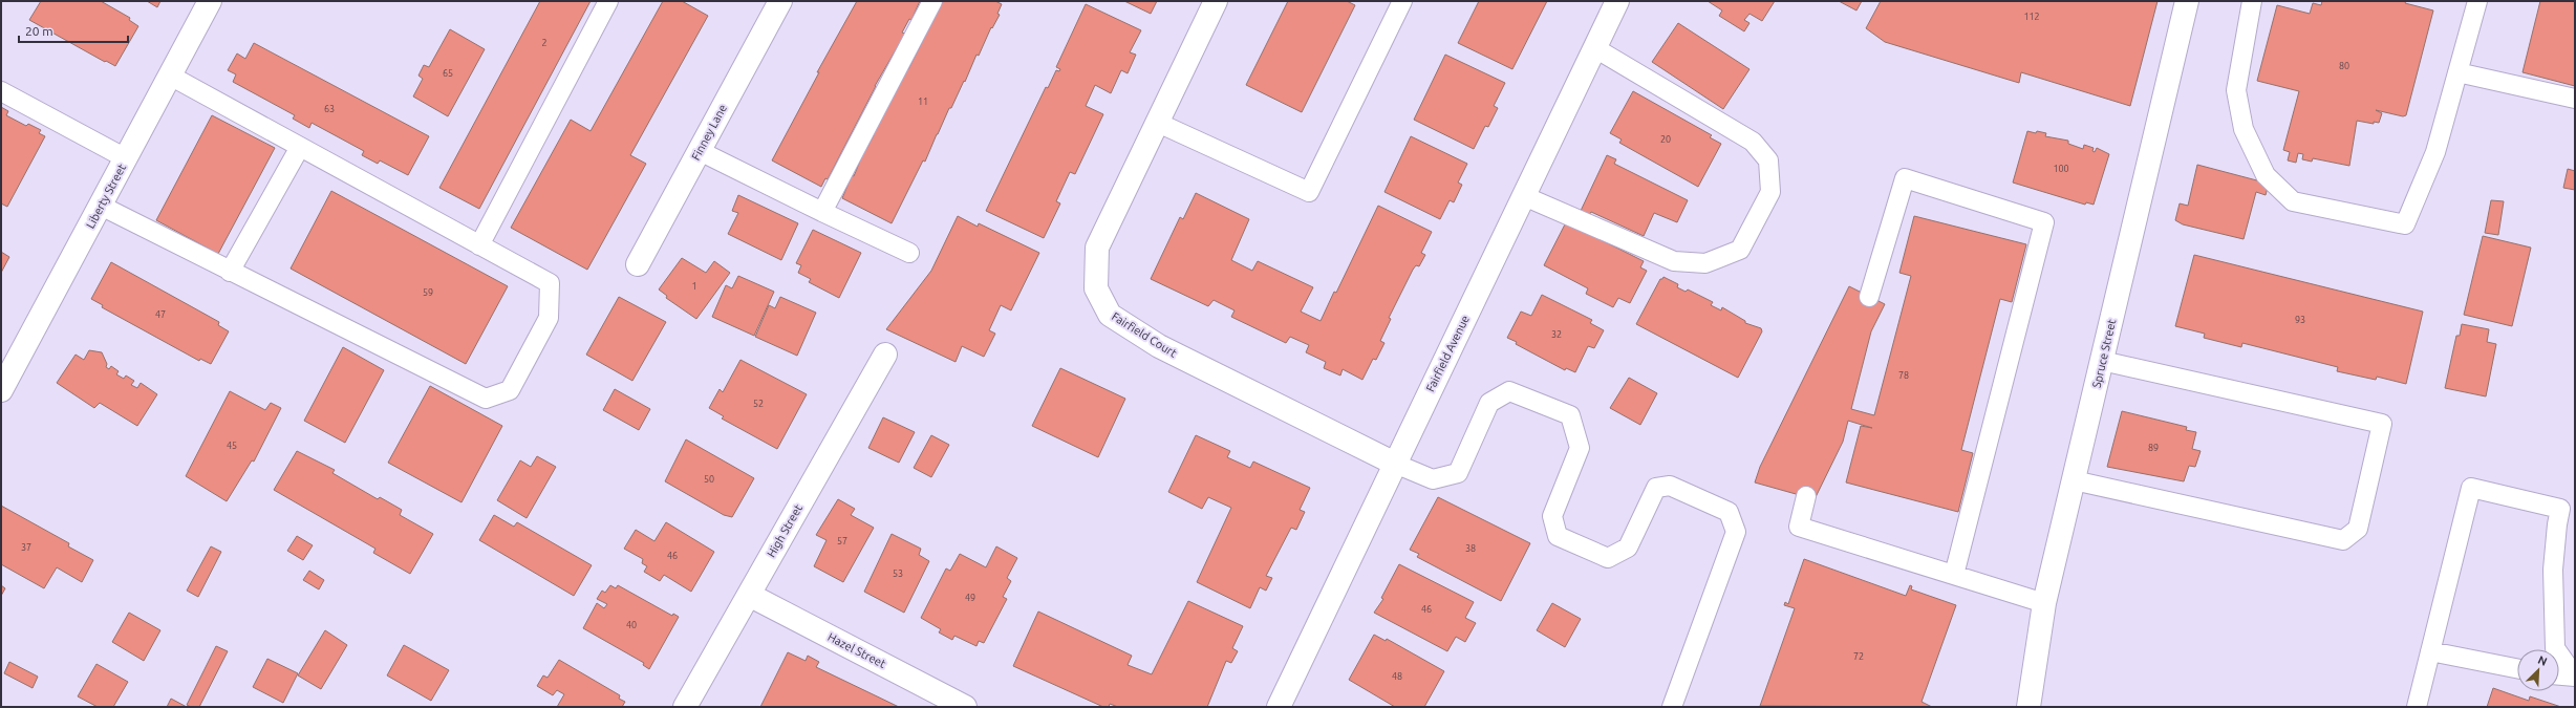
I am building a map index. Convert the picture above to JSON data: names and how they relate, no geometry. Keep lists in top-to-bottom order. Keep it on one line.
{"streets":{"street":["Finney Lane","Liberty Street","Fairfield Court","Fairfield Avenue","Spruce Street","High Street","Hazel Street"]},"crossings":[["Fairfield Court","Fairfield Avenue"],["High Street","Hazel Street"]],"house_numbers":["112","2","80","65","11","63","20","100","1","59","47","93","32","78","52","45","89","50","57","37","38","46","53","49","46","40","72","48"],"scale_bar":"20 m","north":"top right"}
